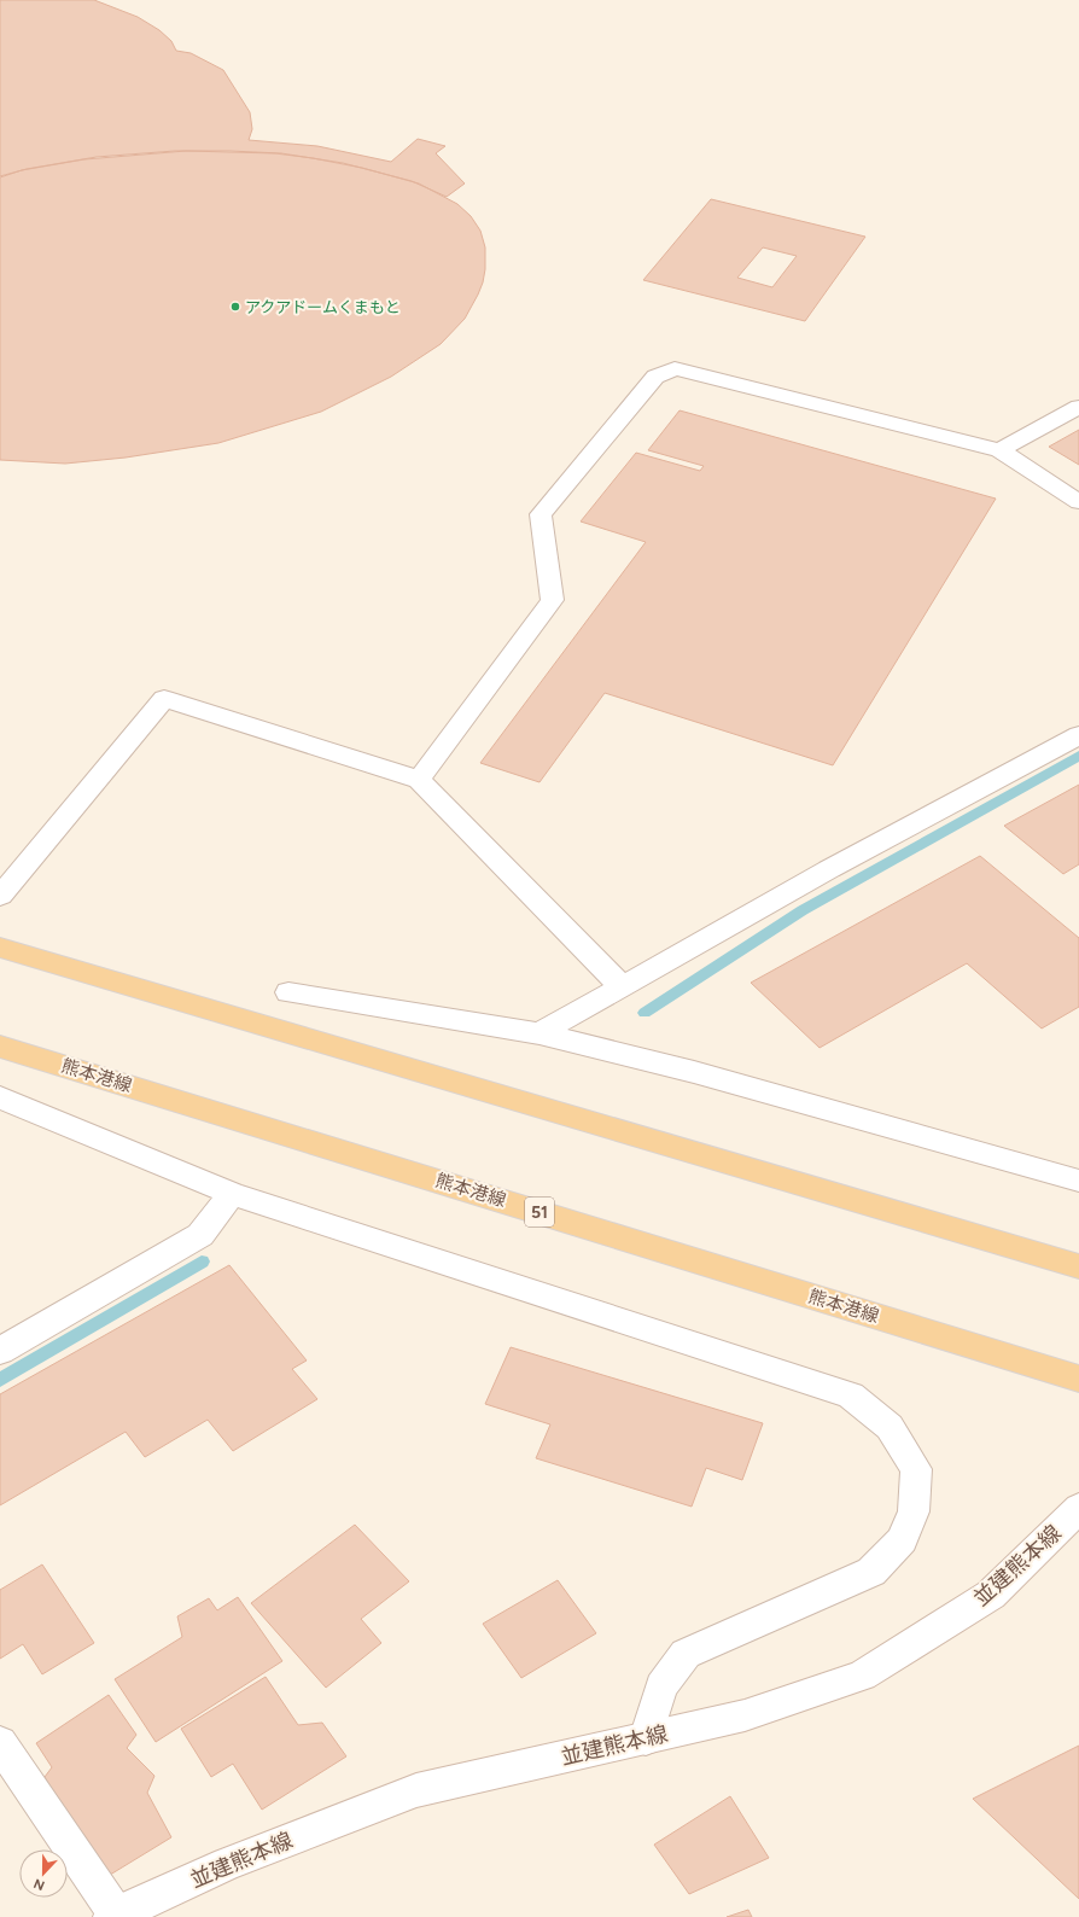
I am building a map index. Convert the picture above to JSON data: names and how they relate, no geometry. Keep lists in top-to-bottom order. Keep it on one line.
{"streets":{"main road":["熊本港線","51"],"street":["並建熊本線"]},"places":["アクアドームくまもと"],"north":"bottom"}
